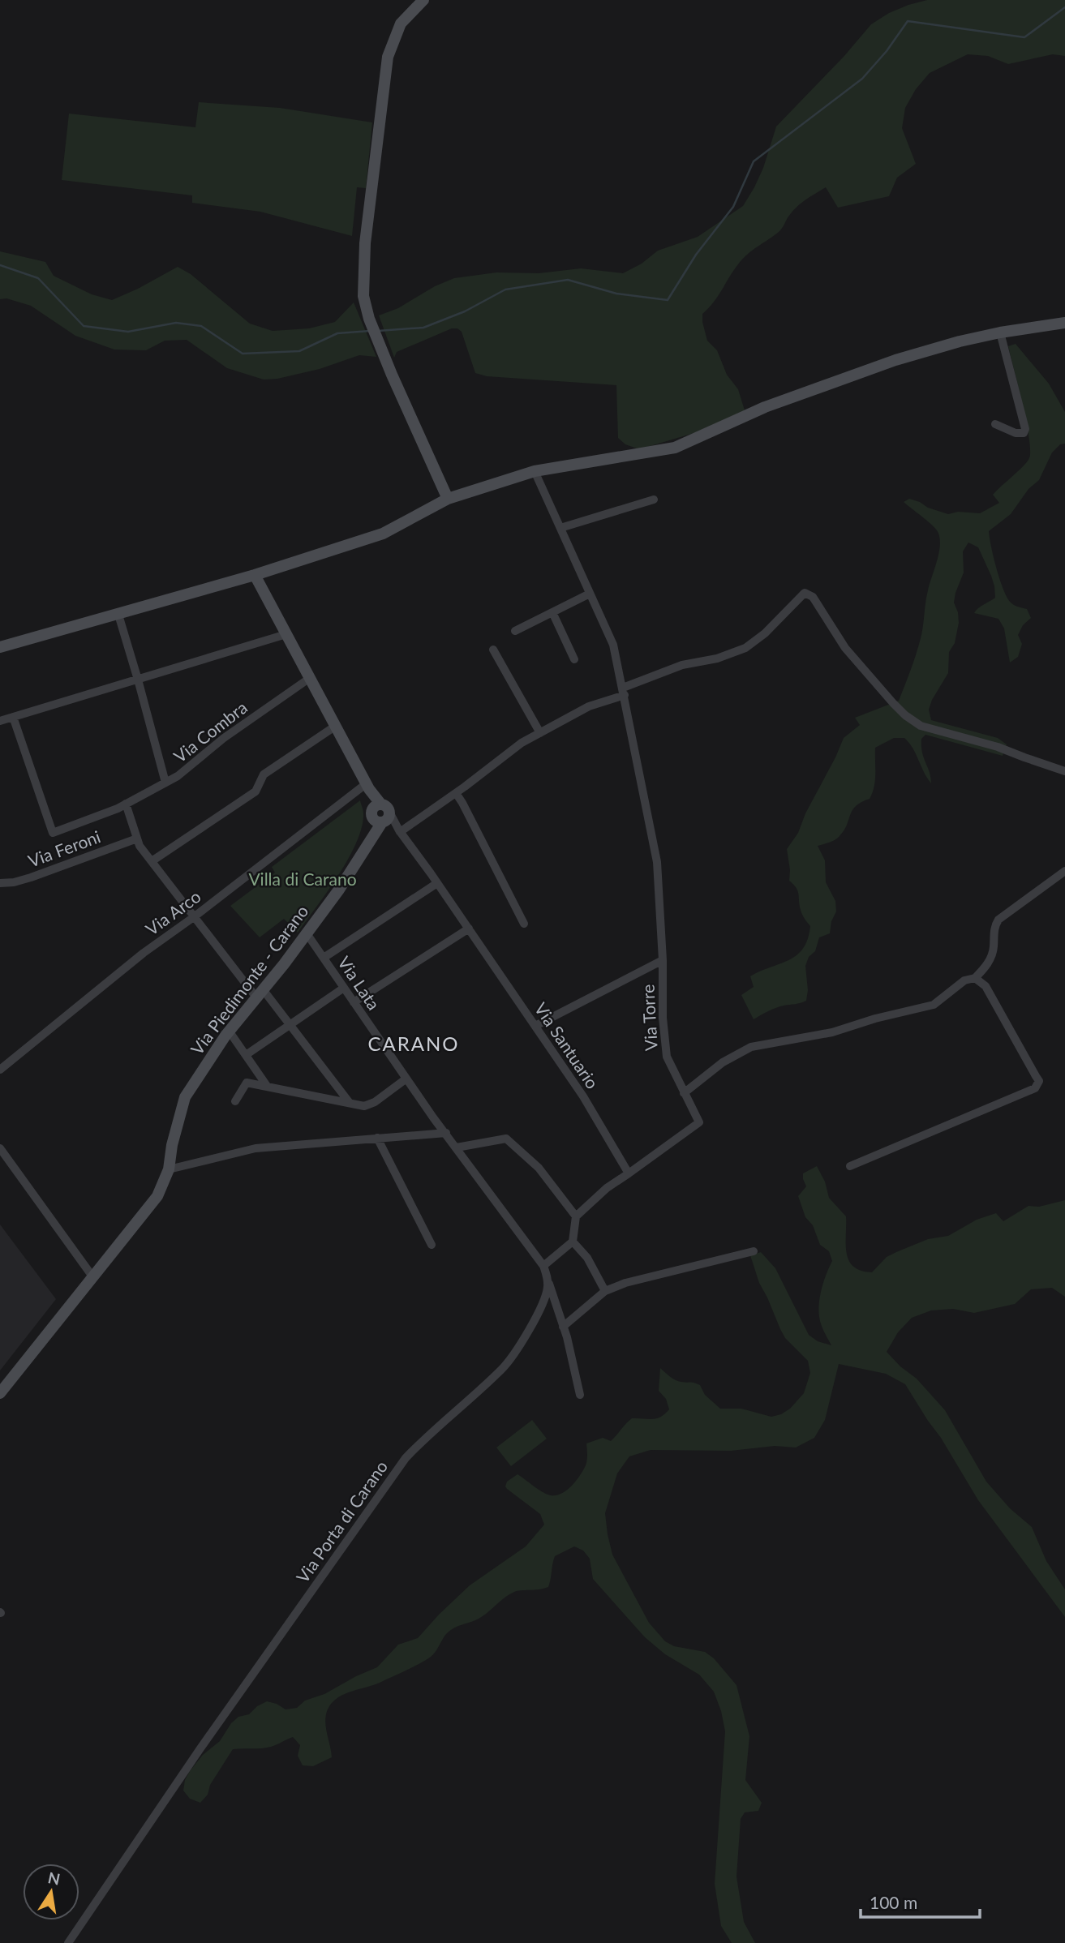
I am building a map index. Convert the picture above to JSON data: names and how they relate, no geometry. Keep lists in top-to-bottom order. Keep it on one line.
{"streets":{"street":["Via Combra","Via Feroni","Via Arco","Via Piedimonte - Carano","Via Lata","Via Torre","Via Santuario","Via Porta di Carano"]},"crossings":[["Via Piedimonte - Carano","Via Lata"],["Via Piedimonte - Carano","Via Santuario"],["Via Torre","Via Santuario"]],"districts":["CARANO"],"parks":["Villa di Carano"],"scale_bar":"100 m","north":"top"}
